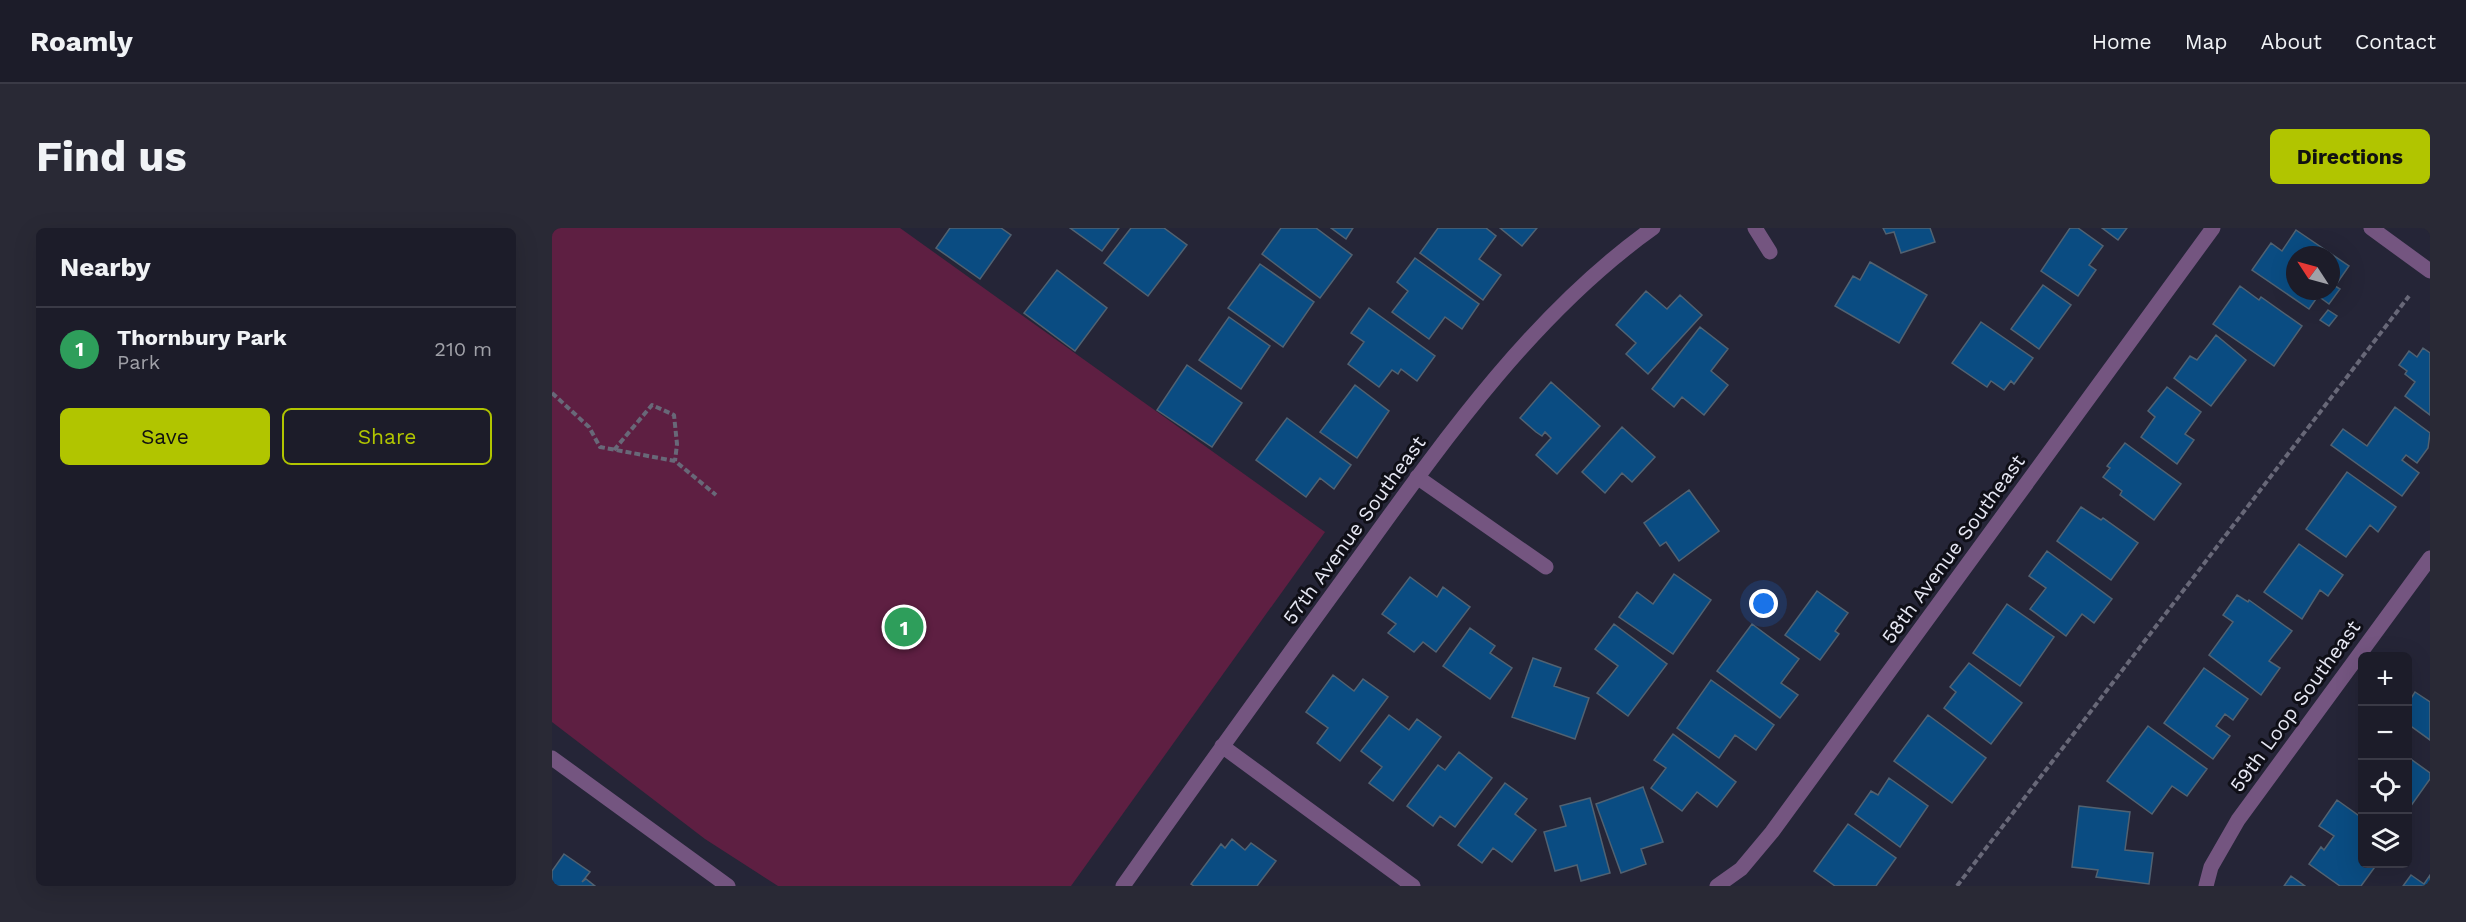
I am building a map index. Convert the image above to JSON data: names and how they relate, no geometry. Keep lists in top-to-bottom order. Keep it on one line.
{"streets":{"street":["57th Avenue Southeast","58th Avenue Southeast","59th Loop Southeast"]},"north":"top left","page":{"header":"Roamly","nav":["Home","Map","About","Contact"],"buttons":["Directions",["Save","Share"]],"title":"Find us","heading":"Nearby","list":[{"mark":"1","name":"Thornbury Park","note":"Park","value":"210 m"}],"pins":"1","map_buttons":["+","−"]}}
